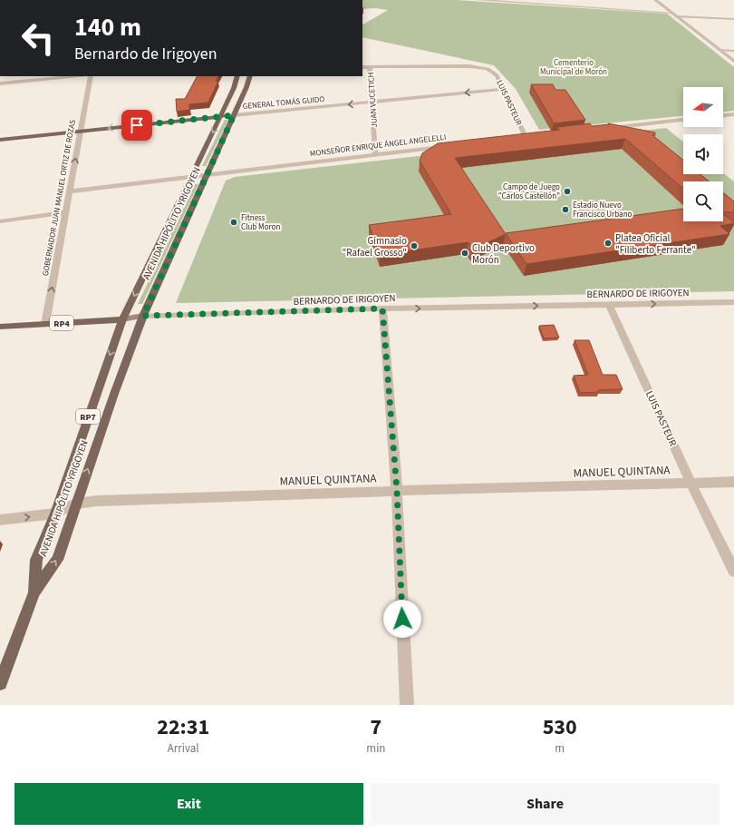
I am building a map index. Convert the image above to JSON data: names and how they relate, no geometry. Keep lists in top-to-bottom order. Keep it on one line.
{"streets":{"main road":["GENERAL TOMÁS GUIDO","AVENIDA HIPÓLITO YRIGOYEN","BERNARDO DE IRIGOYEN","RP4","RP7"],"street":["JUAN VUCETICH","LUIS PASTEUR","MONSEÑOR ENRIQUE ÁNGEL ANGELELLI","GOBERNADOR JUAN MANUEL ORTIZ DE ROZAS","MANUEL QUINTANA"]},"crossings":[["JUAN VUCETICH","GENERAL TOMÁS GUIDO"],["JUAN VUCETICH","LUIS PASTEUR"],["JUAN VUCETICH","MONSEÑOR ENRIQUE ÁNGEL ANGELELLI"],["GENERAL TOMÁS GUIDO","LUIS PASTEUR"],["GENERAL TOMÁS GUIDO","GOBERNADOR JUAN MANUEL ORTIZ DE ROZAS"],["GENERAL TOMÁS GUIDO","AVENIDA HIPÓLITO YRIGOYEN"],["LUIS PASTEUR","BERNARDO DE IRIGOYEN"],["LUIS PASTEUR","MANUEL QUINTANA"],["MONSEÑOR ENRIQUE ÁNGEL ANGELELLI","GOBERNADOR JUAN MANUEL ORTIZ DE ROZAS"],["MONSEÑOR ENRIQUE ÁNGEL ANGELELLI","AVENIDA HIPÓLITO YRIGOYEN"],["GOBERNADOR JUAN MANUEL ORTIZ DE ROZAS","BERNARDO DE IRIGOYEN"],["AVENIDA HIPÓLITO YRIGOYEN","BERNARDO DE IRIGOYEN"],["AVENIDA HIPÓLITO YRIGOYEN","RP7"],["AVENIDA HIPÓLITO YRIGOYEN","MANUEL QUINTANA"]],"one_way":["GENERAL TOMÁS GUIDO","GOBERNADOR JUAN MANUEL ORTIZ DE ROZAS","BERNARDO DE IRIGOYEN"],"parks":["Cementerio Municipal de Morón"],"places":["Campo de Juego \"Carlos Castellón\"","Estadio Nuevo Francisco Urbano","Fitness Club Moron","Platea Oficial \"Filiberto Ferrante\"","Gimnasio \"Rafael Grosso\"","Club Deportivo Morón"],"north":"left","page":{"turn":["140 m","Bernardo de Irigoyen"],"eta":["22:31","Arrival","7","min","530","m"],"buttons":["Exit","Share"]}}
